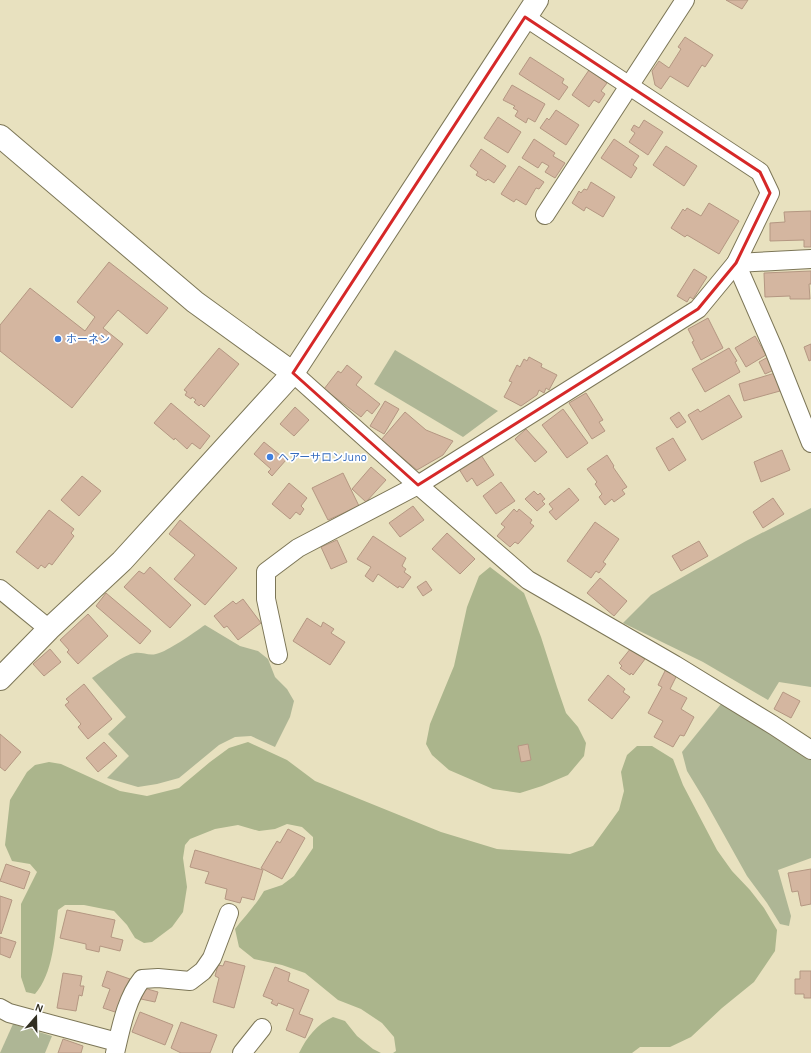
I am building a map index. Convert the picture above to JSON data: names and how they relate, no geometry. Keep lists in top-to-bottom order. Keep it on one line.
{"places":["ホーネン","ヘアーサロンJuno"],"north":"top"}
